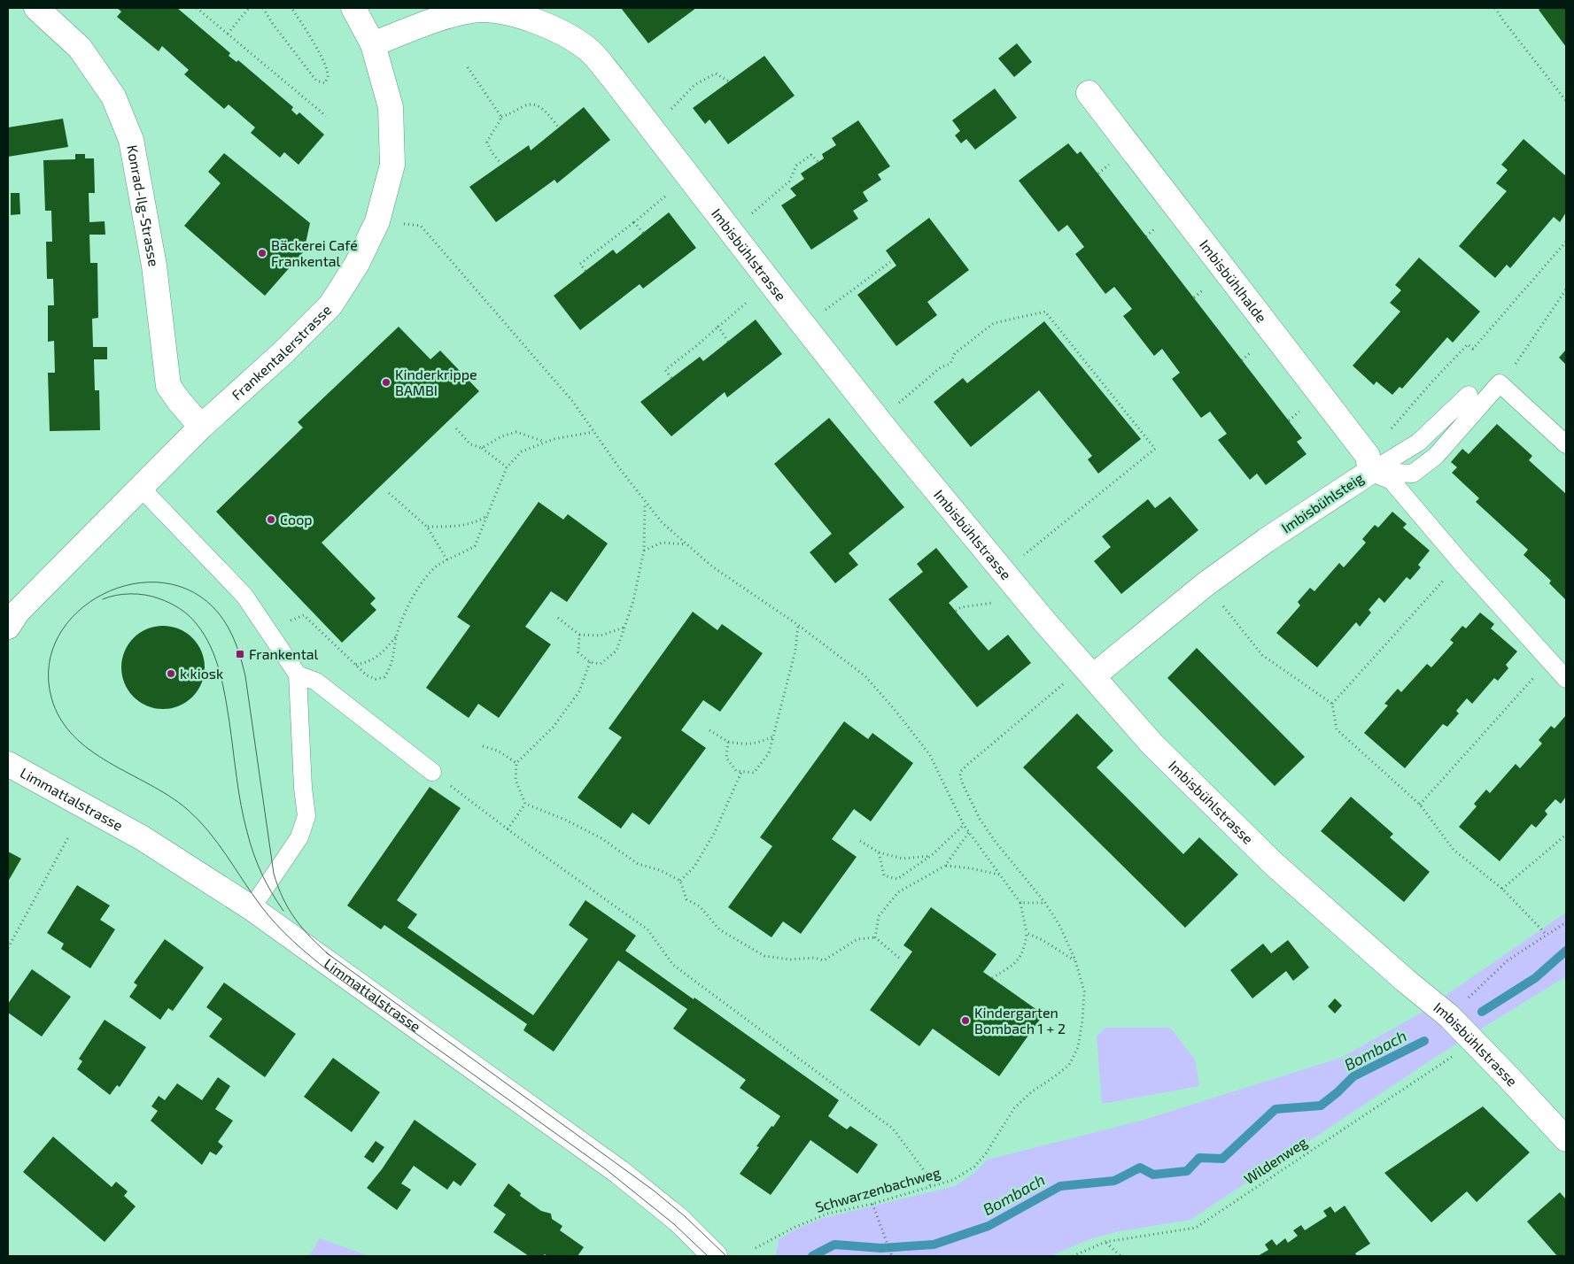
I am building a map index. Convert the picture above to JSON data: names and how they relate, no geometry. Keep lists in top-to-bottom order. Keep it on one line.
{"streets":{"street":["Konrad-Ilg-Strasse","Imbisbühlstrasse","Imbisbühlhalde","Frankentalerstrasse","Imbisbühlsteig","Limmattalstrasse"],"path":["Wildenweg","Schwarzenbachweg"]},"crossings":[["Konrad-Ilg-Strasse","Frankentalerstrasse"],["Imbisbühlstrasse","Frankentalerstrasse"],["Imbisbühlstrasse","Imbisbühlsteig"],["Imbisbühlstrasse","Wildenweg"],["Imbisbühlstrasse","Schwarzenbachweg"],["Imbisbühlhalde","Imbisbühlsteig"],["Imbisbühlsteig","Schwarzenbachweg"]],"water":["Bombach"],"places":{"other":["Bäckerei Café Frankental","Kinderkrippe BAMBI","Coop","k kiosk","Kindergarten Bombach 1 + 2"],"transit":["Frankental"]}}
